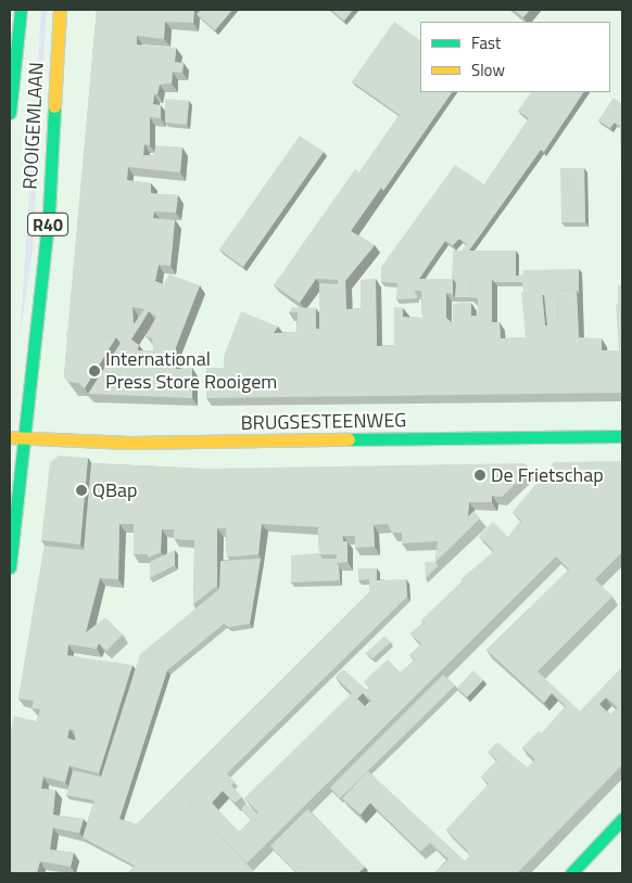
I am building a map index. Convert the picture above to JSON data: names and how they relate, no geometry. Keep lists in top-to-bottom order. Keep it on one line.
{"streets":{"street":["ROOIGEMLAAN","R40","BRUGSESTEENWEG"]},"crossings":[["ROOIGEMLAAN","BRUGSESTEENWEG"]],"places":["International Press Store Rooigem","De Frietschap","QBap"],"legend":["Fast","Slow"]}
